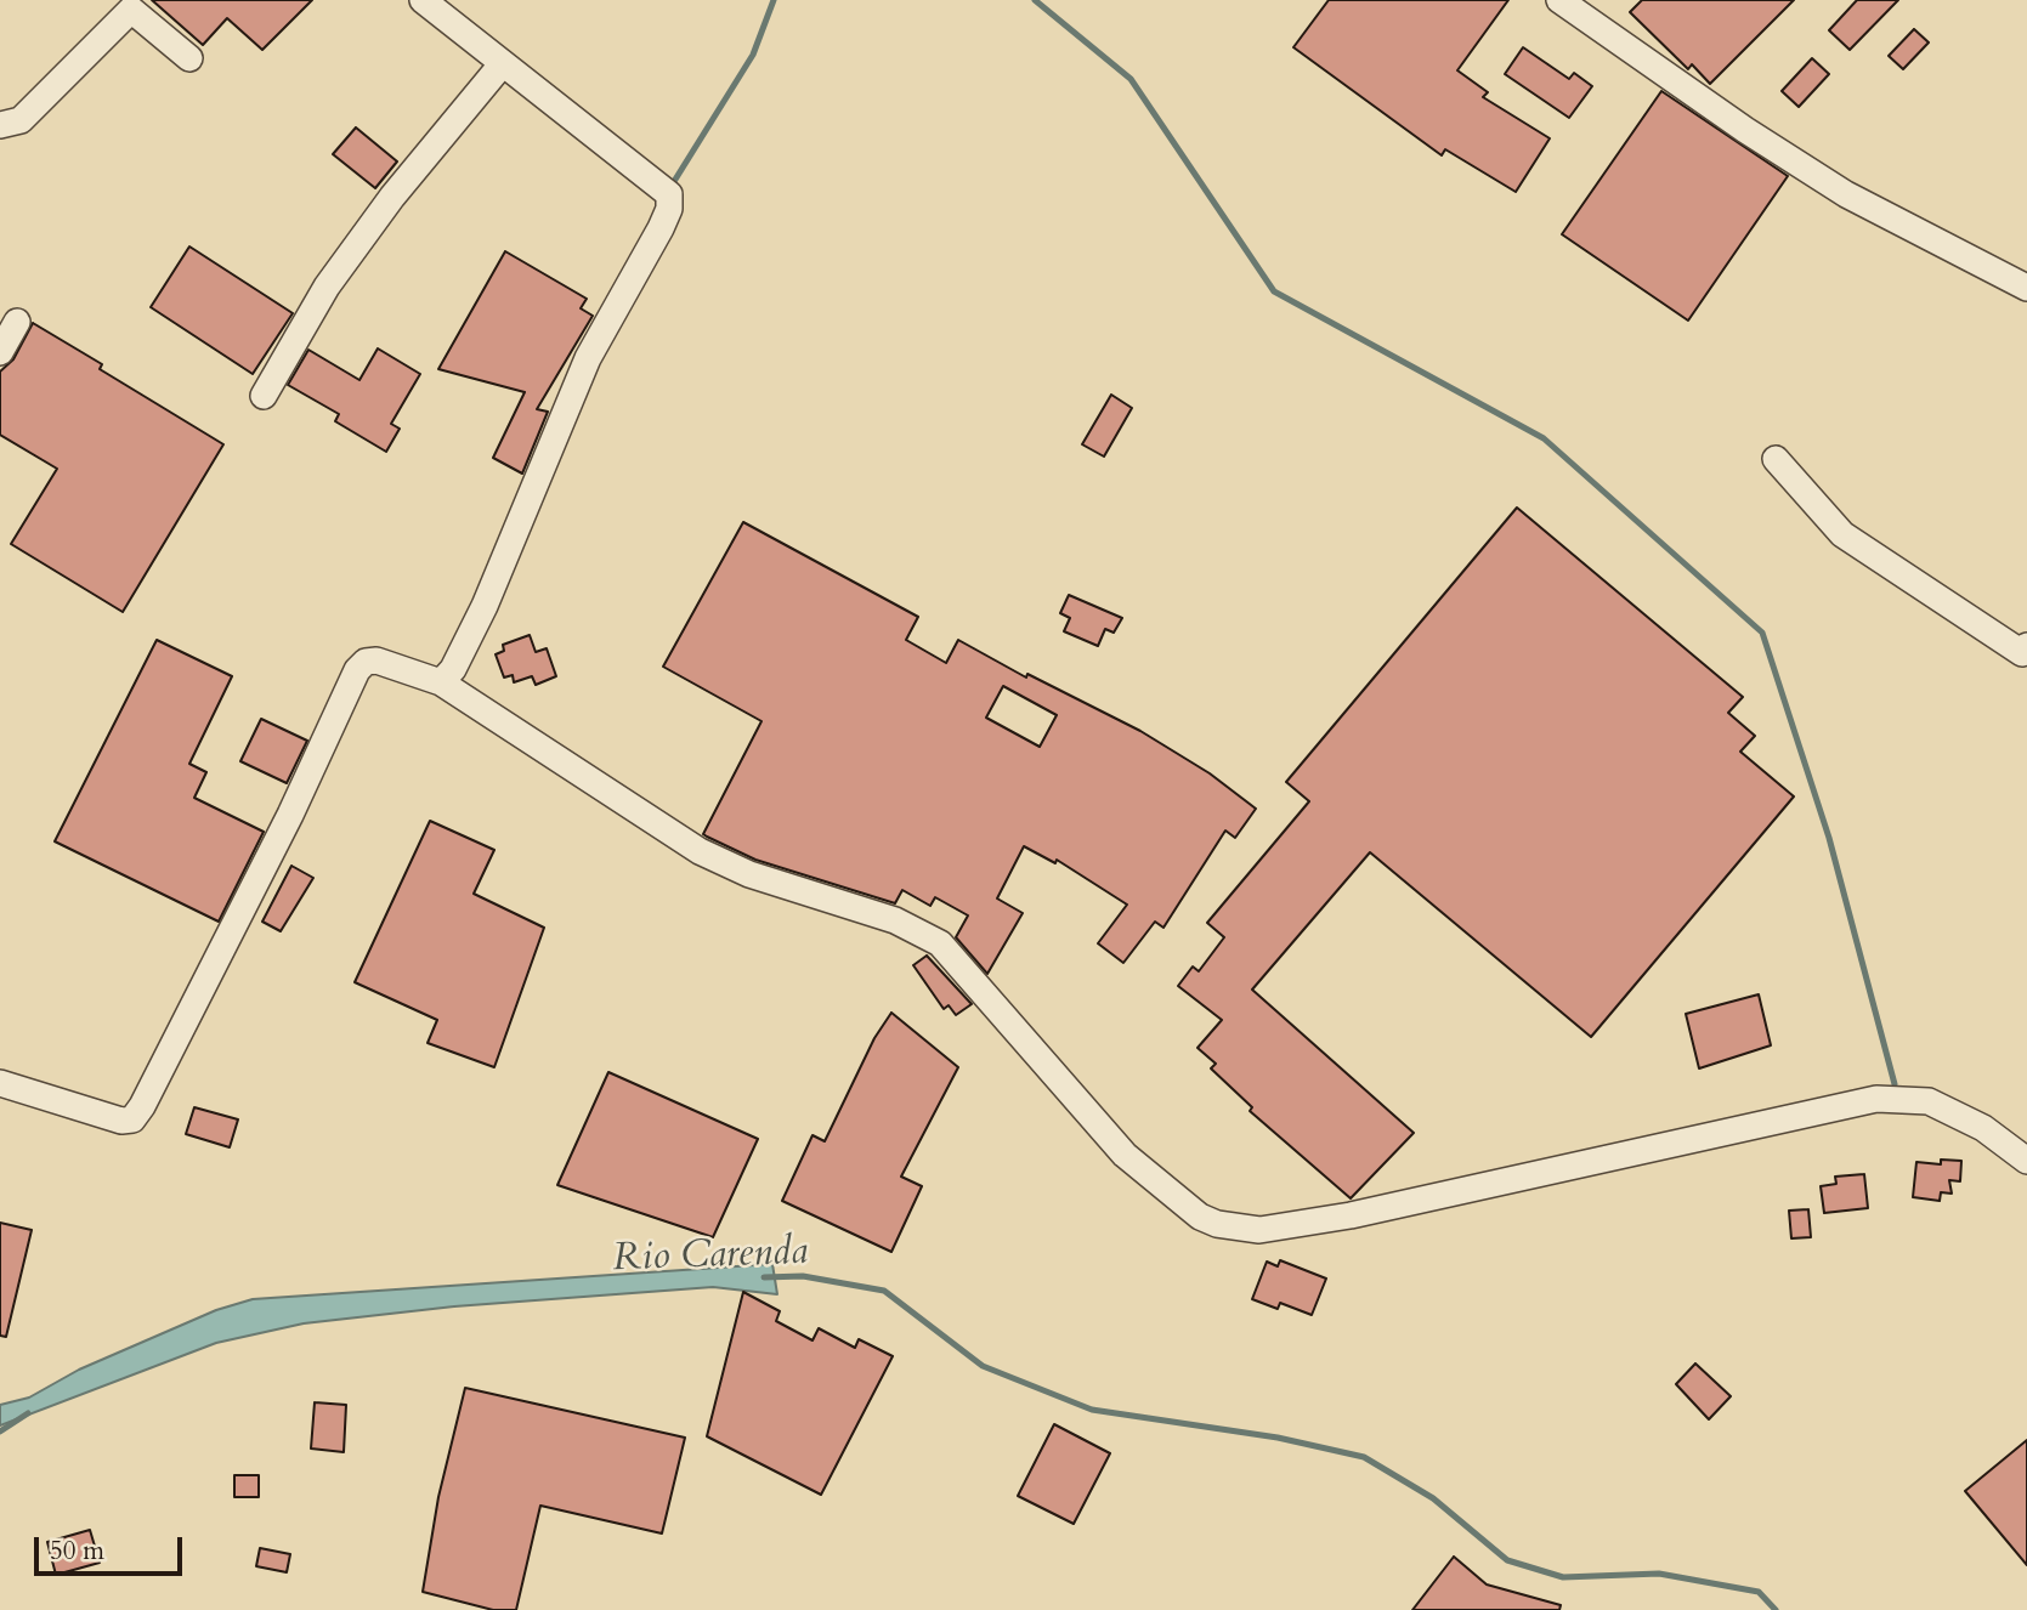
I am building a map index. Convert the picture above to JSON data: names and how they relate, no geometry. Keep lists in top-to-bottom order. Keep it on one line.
{"water":["Rio Carenda"],"scale_bar":"50 m"}
